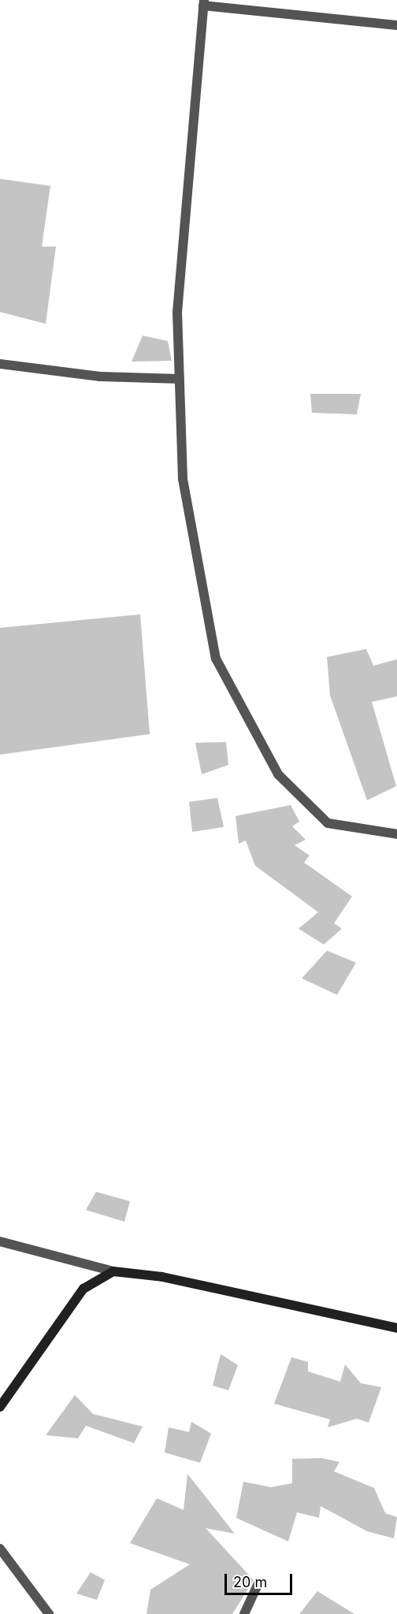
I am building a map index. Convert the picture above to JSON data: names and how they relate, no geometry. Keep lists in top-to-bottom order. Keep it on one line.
{"scale_bar":"20 m"}
